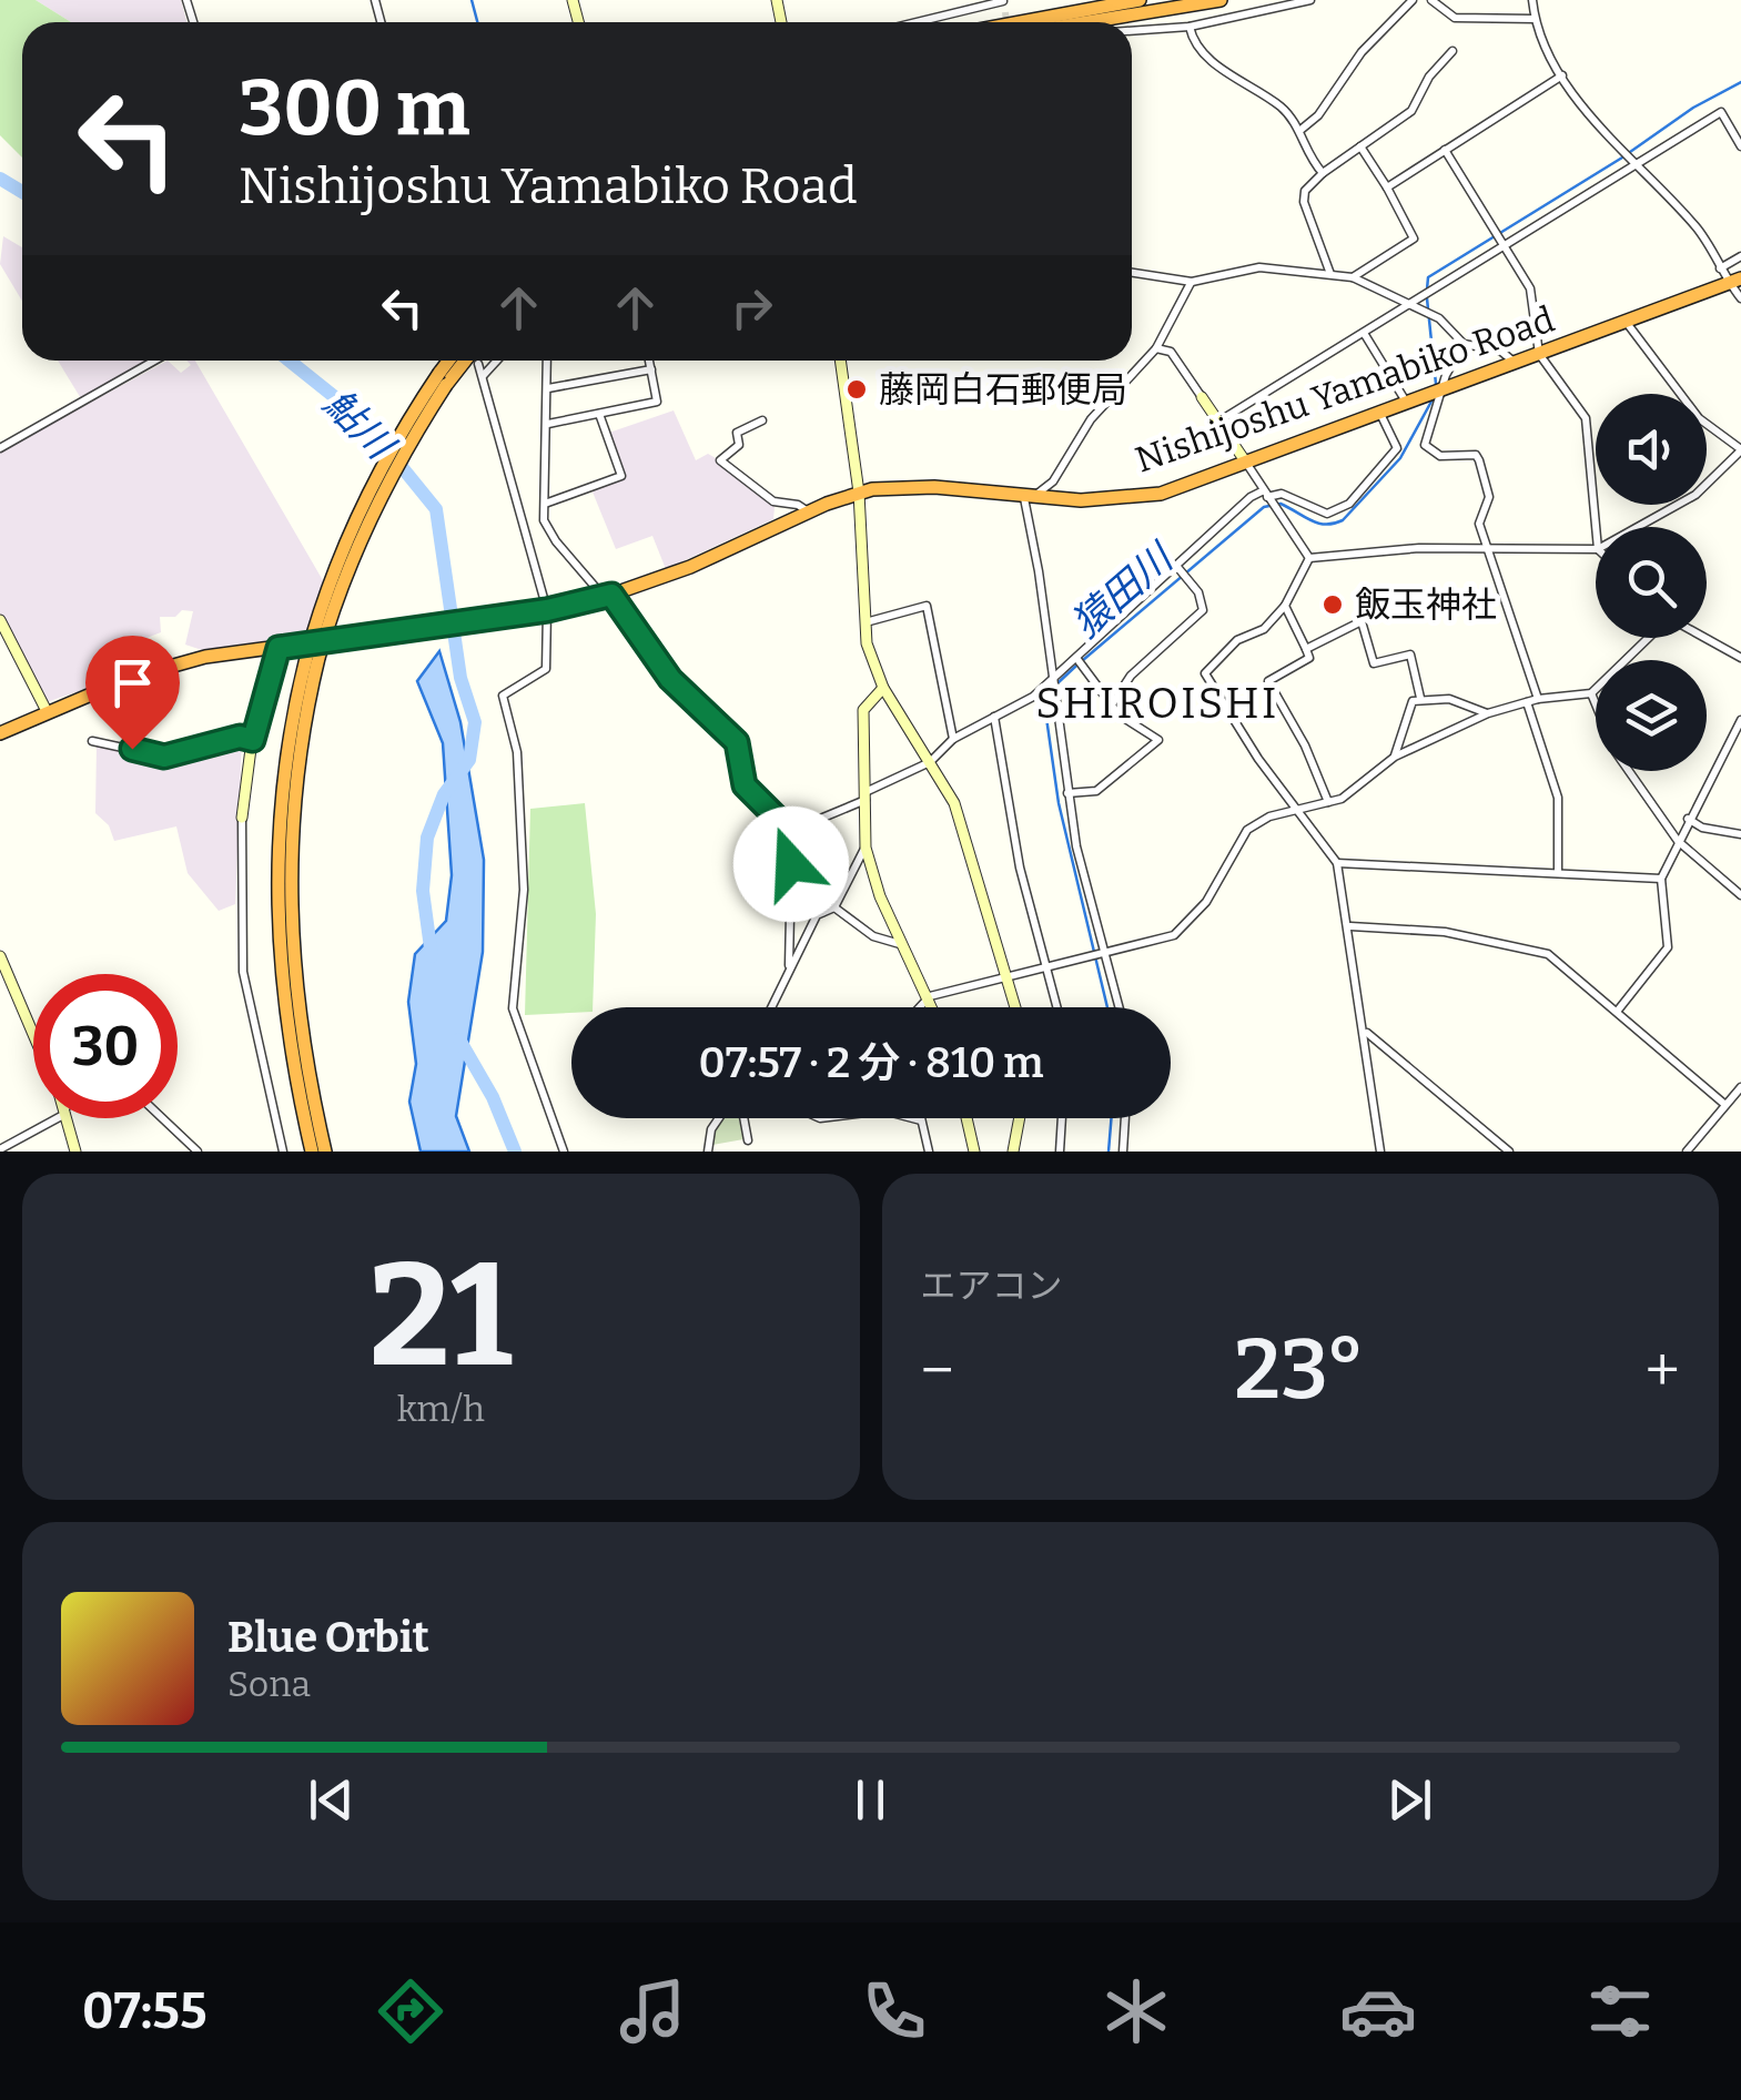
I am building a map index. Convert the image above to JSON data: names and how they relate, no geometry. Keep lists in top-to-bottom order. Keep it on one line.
{"streets":{"highway":["Nishijoshu Yamabiko Road"]},"districts":["SHIROISHI"],"water":["鮎川","猿田川"],"places":["藤岡白石郵便局","飯玉神社"],"page":{"turn":["300 m","Nishijoshu Yamabiko Road"],"limit":"30","trip":"07:57 · 2 分 · 810 m","tile":[["21","km/h"],"エアコン"],"heat":["−","23°","+"],"song":["Blue Orbit","Sona"],"tabs":"07:55"}}
